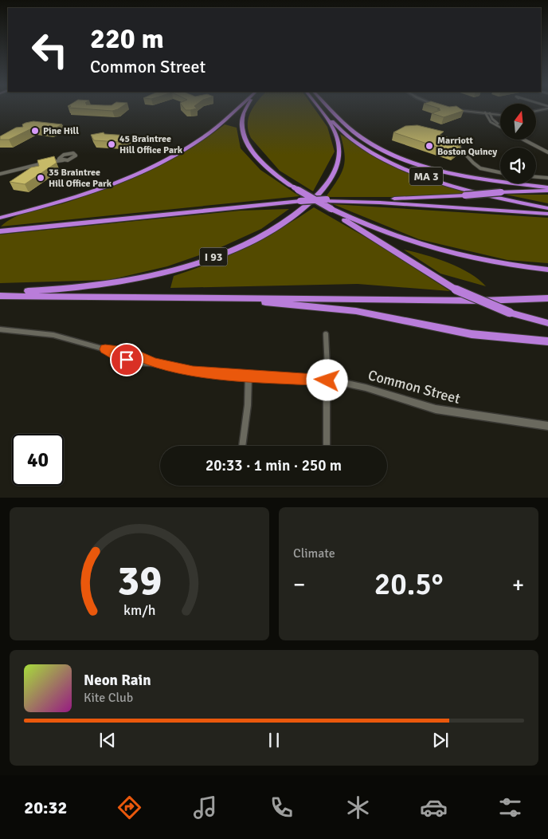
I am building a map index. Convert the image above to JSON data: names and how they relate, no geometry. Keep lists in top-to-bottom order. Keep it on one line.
{"streets":{"highway":["MA 3","I 93"],"street":["Common Street"]},"crossings":[["MA 3","I 93"]],"places":["Pine Hill","45 Braintree Hill Office Park","Marriott Boston Quincy","35 Braintree Hill Office Park"],"north":"top","page":{"turn":["220 m","Common Street"],"limit":"40","trip":"20:33 · 1 min · 250 m","tile":"Climate","heat":["−","20.5°","+"],"song":["Neon Rain","Kite Club"],"tabs":"20:32","gauge":["39","km/h"]}}
